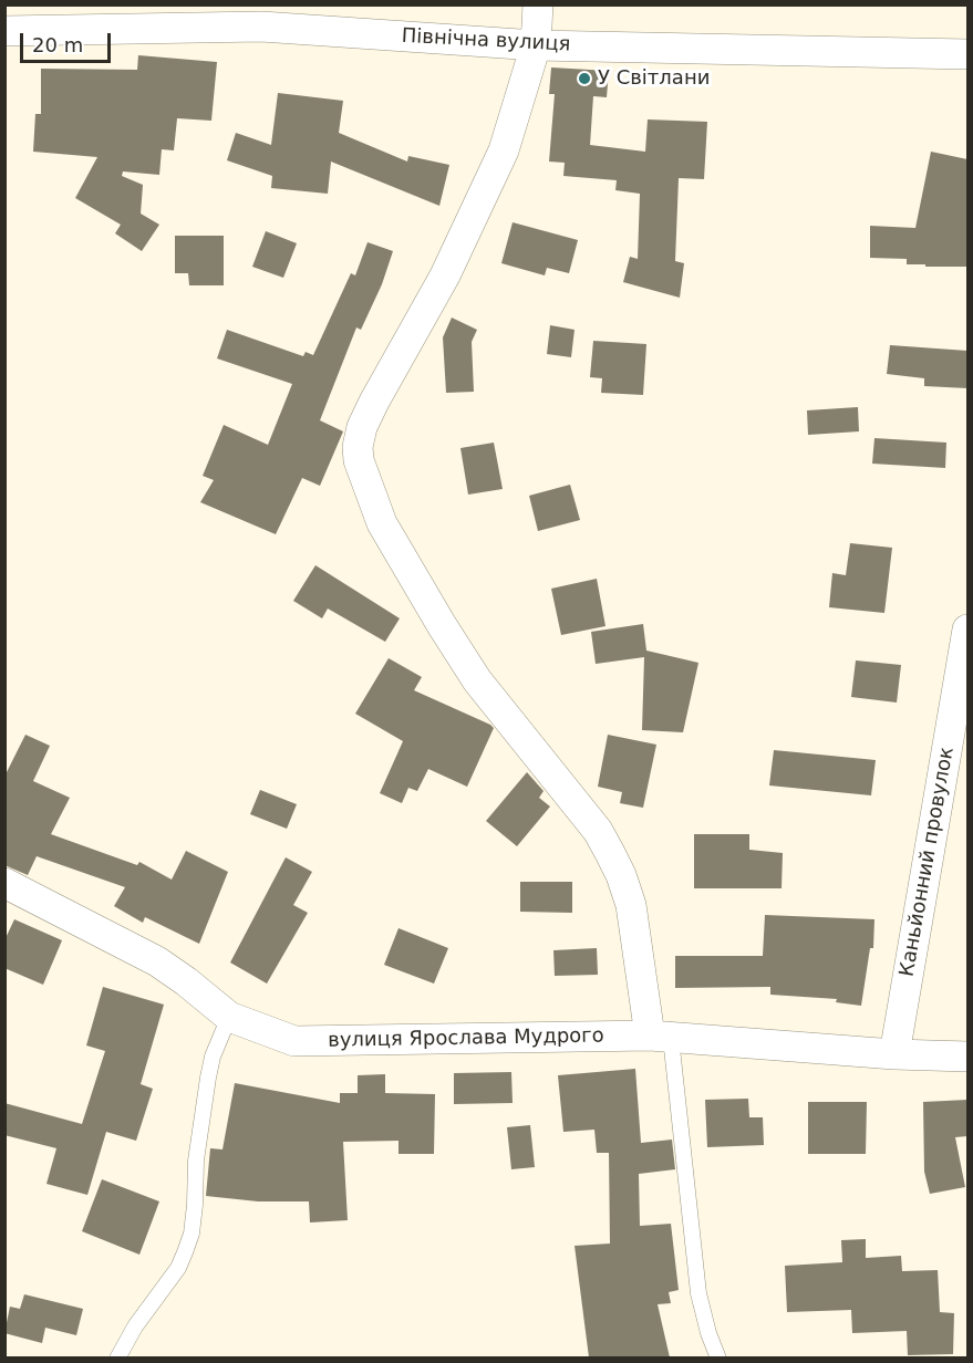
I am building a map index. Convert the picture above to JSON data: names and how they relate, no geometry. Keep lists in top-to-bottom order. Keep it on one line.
{"streets":{"street":["Північна вулиця","Каньйонний провулок","вулиця Ярослава Мудрого"]},"crossings":[["Каньйонний провулок","вулиця Ярослава Мудрого"]],"places":["У Світлани"],"scale_bar":"20 m"}
